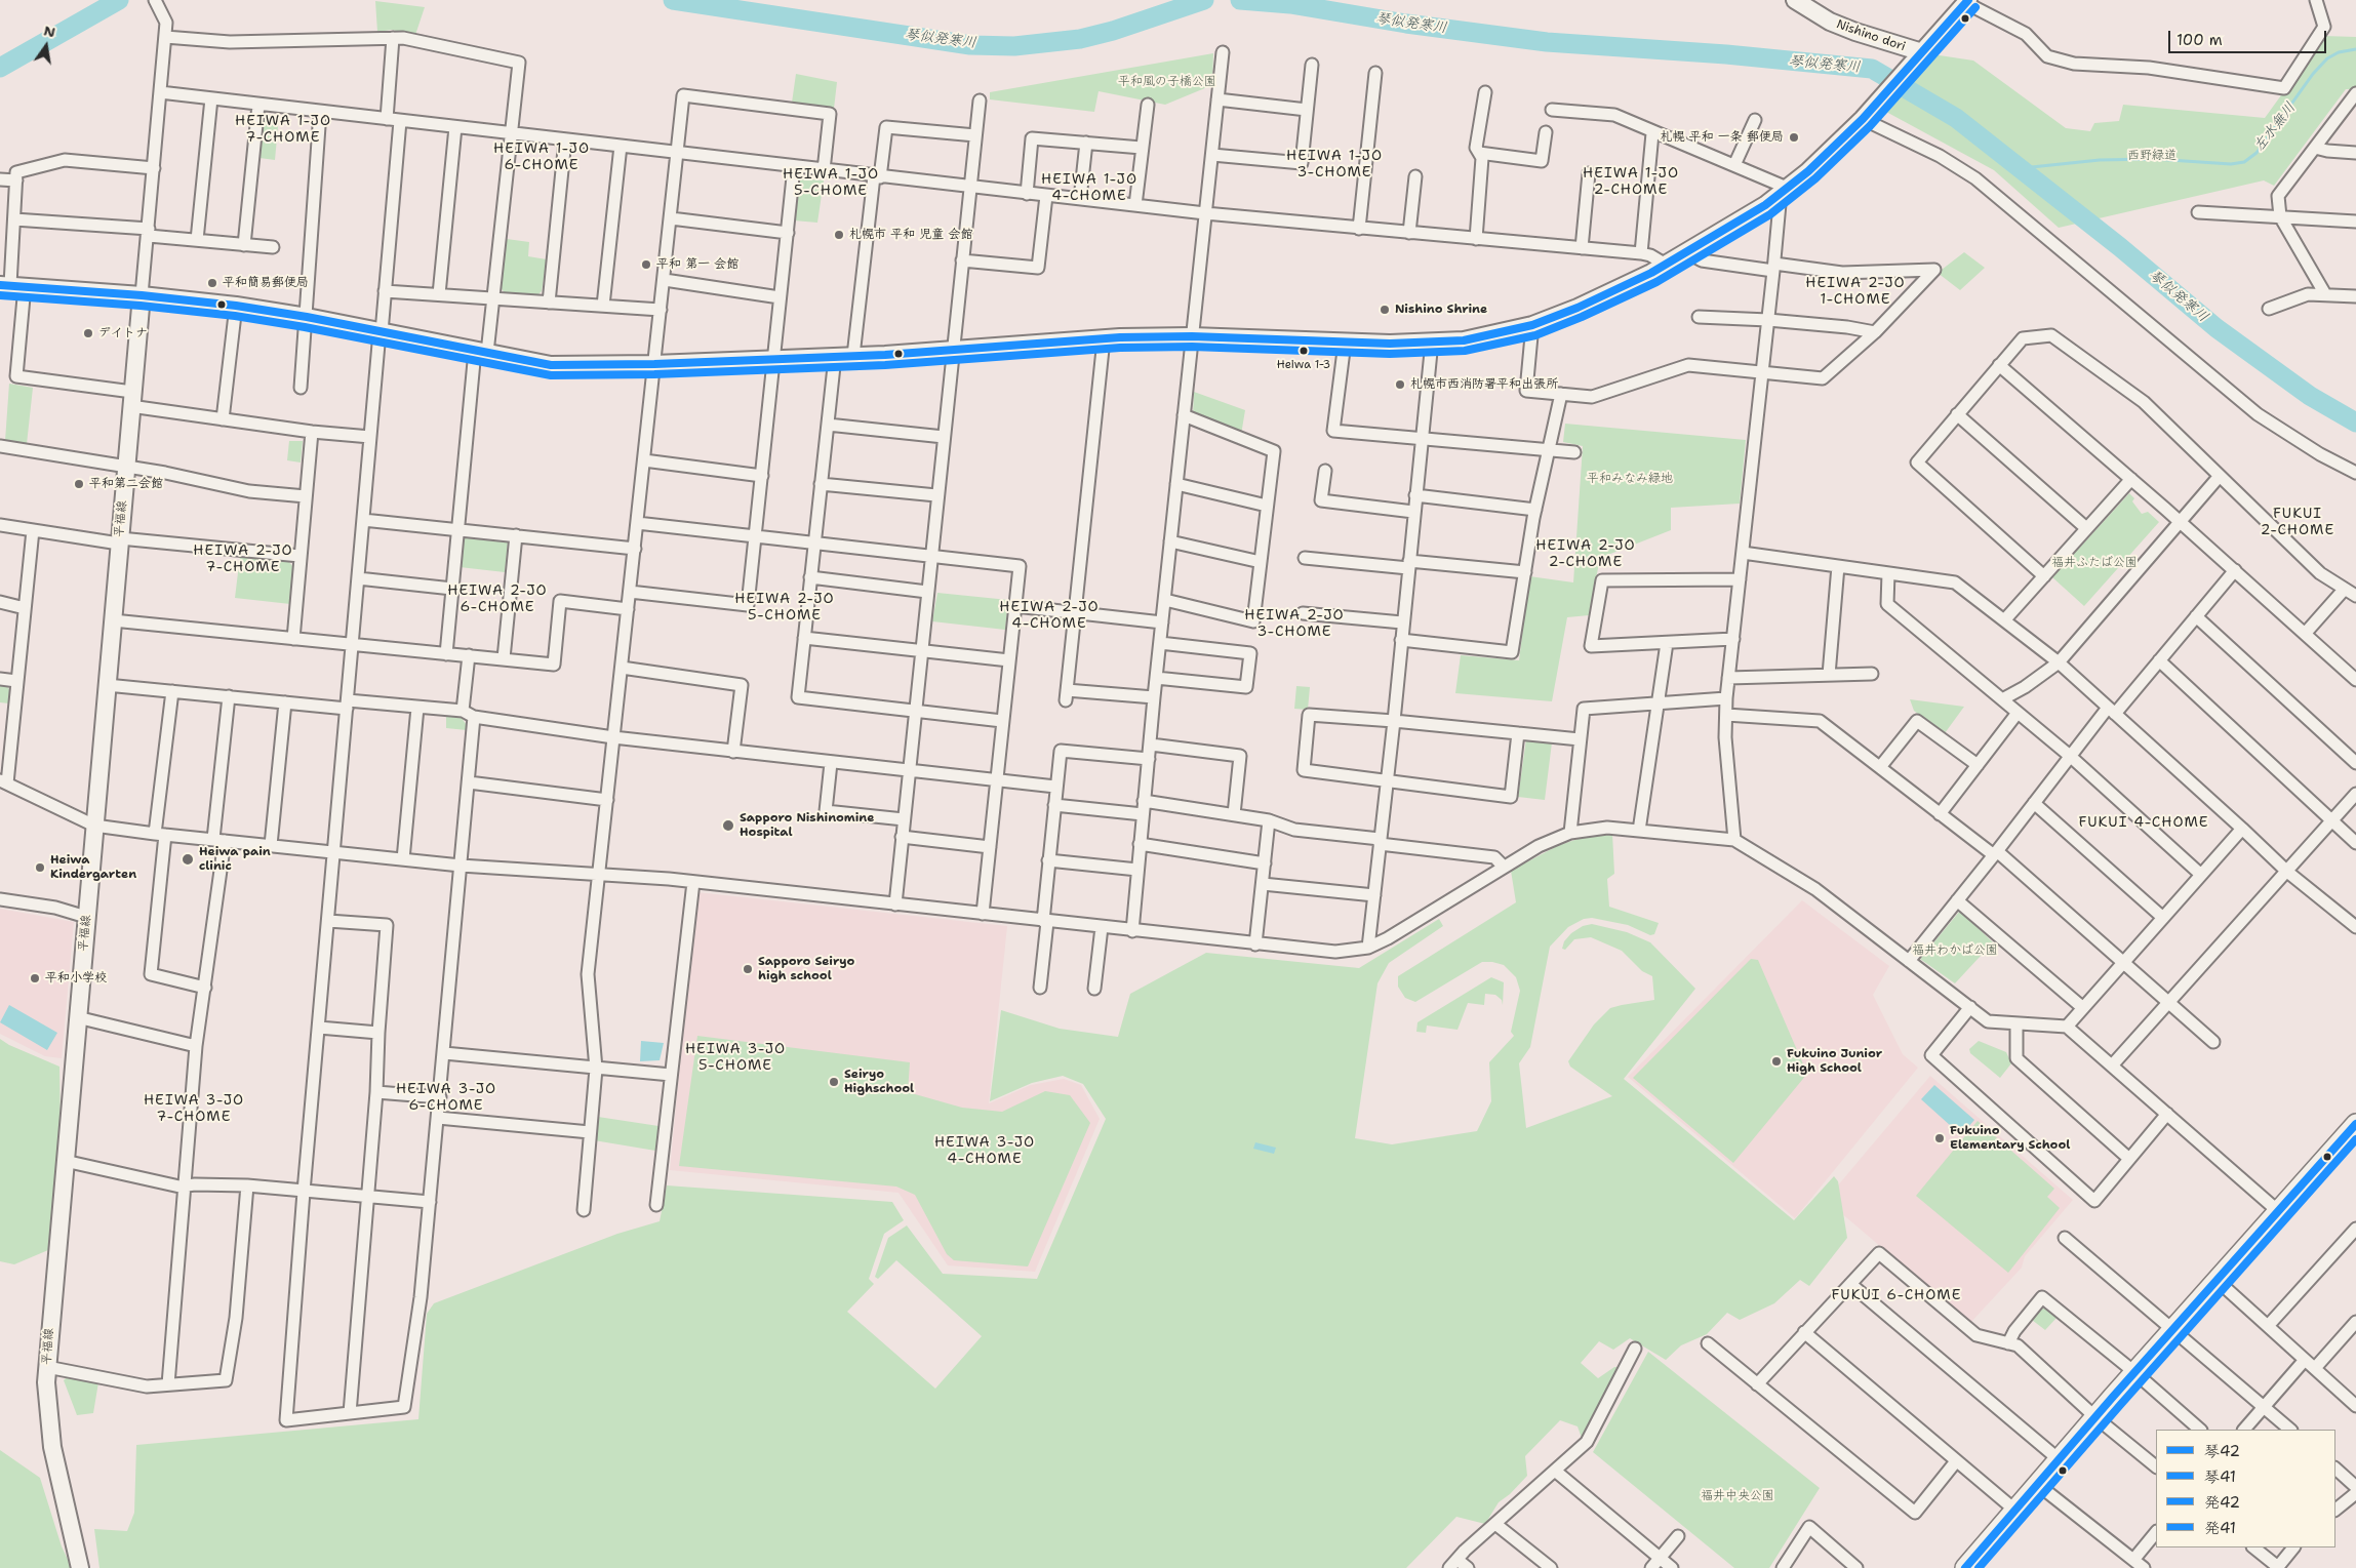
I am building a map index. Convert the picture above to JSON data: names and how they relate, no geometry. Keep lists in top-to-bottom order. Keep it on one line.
{"streets":{"street":["Nishino dori","平福線"]},"districts":["HEIWA 1-JO 7-CHOME","HEIWA 1-JO 6-CHOME","HEIWA 1-JO 3-CHOME","HEIWA 1-JO 2-CHOME","HEIWA 1-JO 5-CHOME","HEIWA 1-JO 4-CHOME","HEIWA 2-JO 1-CHOME","FUKUI 2-CHOME","HEIWA 2-JO 2-CHOME","HEIWA 2-JO 7-CHOME","HEIWA 2-JO 6-CHOME","HEIWA 2-JO 5-CHOME","HEIWA 2-JO 4-CHOME","HEIWA 2-JO 3-CHOME","FUKUI 4-CHOME","HEIWA 3-JO 5-CHOME","HEIWA 3-JO 6-CHOME","HEIWA 3-JO 7-CHOME","HEIWA 3-JO 4-CHOME","FUKUI 6-CHOME"],"water":["琴似発寒川","左水無川"],"parks":["平和風の子橋公園","西野緑道","平和みなみ緑地","福井ふたば公園","福井わかば公園","福井中央公園"],"places":["札幌 平和 一条 郵便局","札幌市 平和 児童 会館","平和 第一 会館","平和簡易郵便局","Nishino Shrine","デイトナ","Heiwa 1-3","札幌市西消防署平和出張所","平和第二会館","Sapporo Nishinomine Hospital","Heiwa pain clinic","Heiwa Kindergarten","Sapporo Seiryo high school","平和小学校","Fukuino Junior High School","Seiryo Highschool","Fukuino Elementary School"],"lines":["transit line 琴42","transit line 発42","transit line 琴41","transit line 発41"],"legend":["琴42","琴41","発42","発41"],"scale_bar":"100 m","north":"top"}
